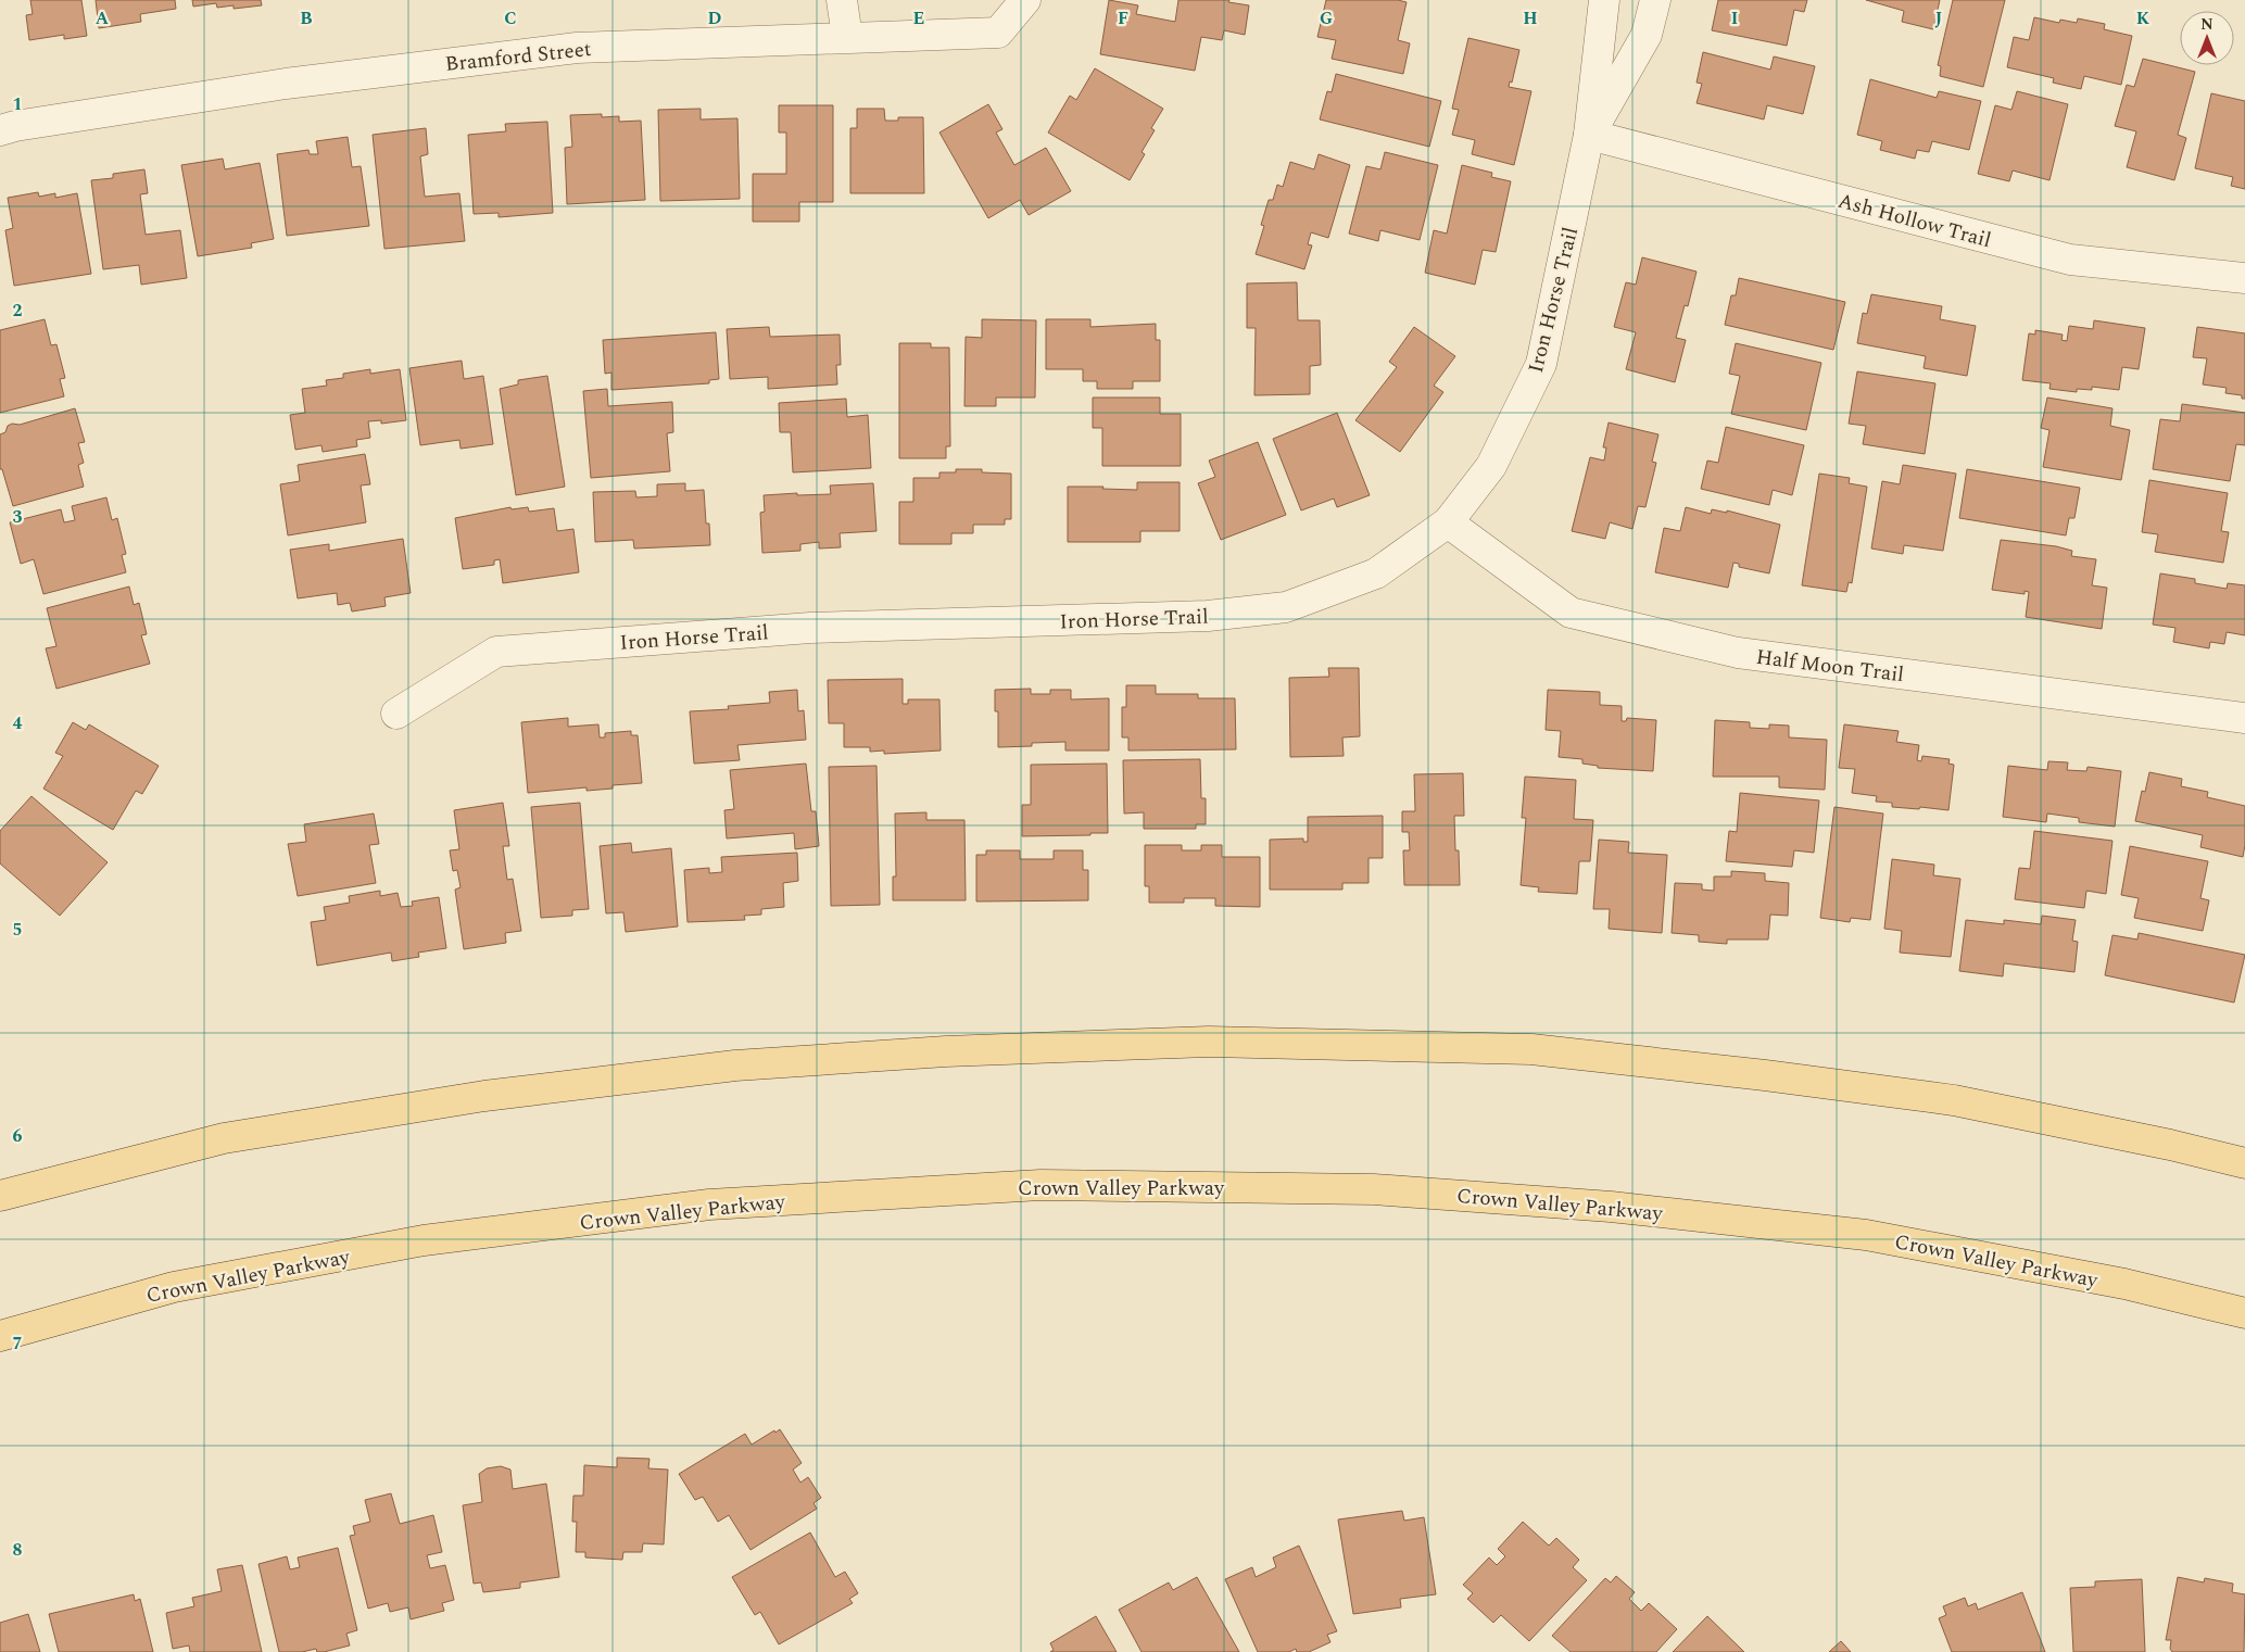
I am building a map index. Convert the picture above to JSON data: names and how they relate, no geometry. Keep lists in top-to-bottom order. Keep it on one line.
{"streets":{"main road":["Crown Valley Parkway"],"street":["Bramford Street","Ash Hollow Trail","Iron Horse Trail","Half Moon Trail"]},"crossings":[["Ash Hollow Trail","Iron Horse Trail"],["Iron Horse Trail","Half Moon Trail"]],"north":"top","grid":{"columns":["A","B","C","D","E","F","G","H","I","J","K"],"rows":["1","2","3","4","5","6","7","8"]}}
